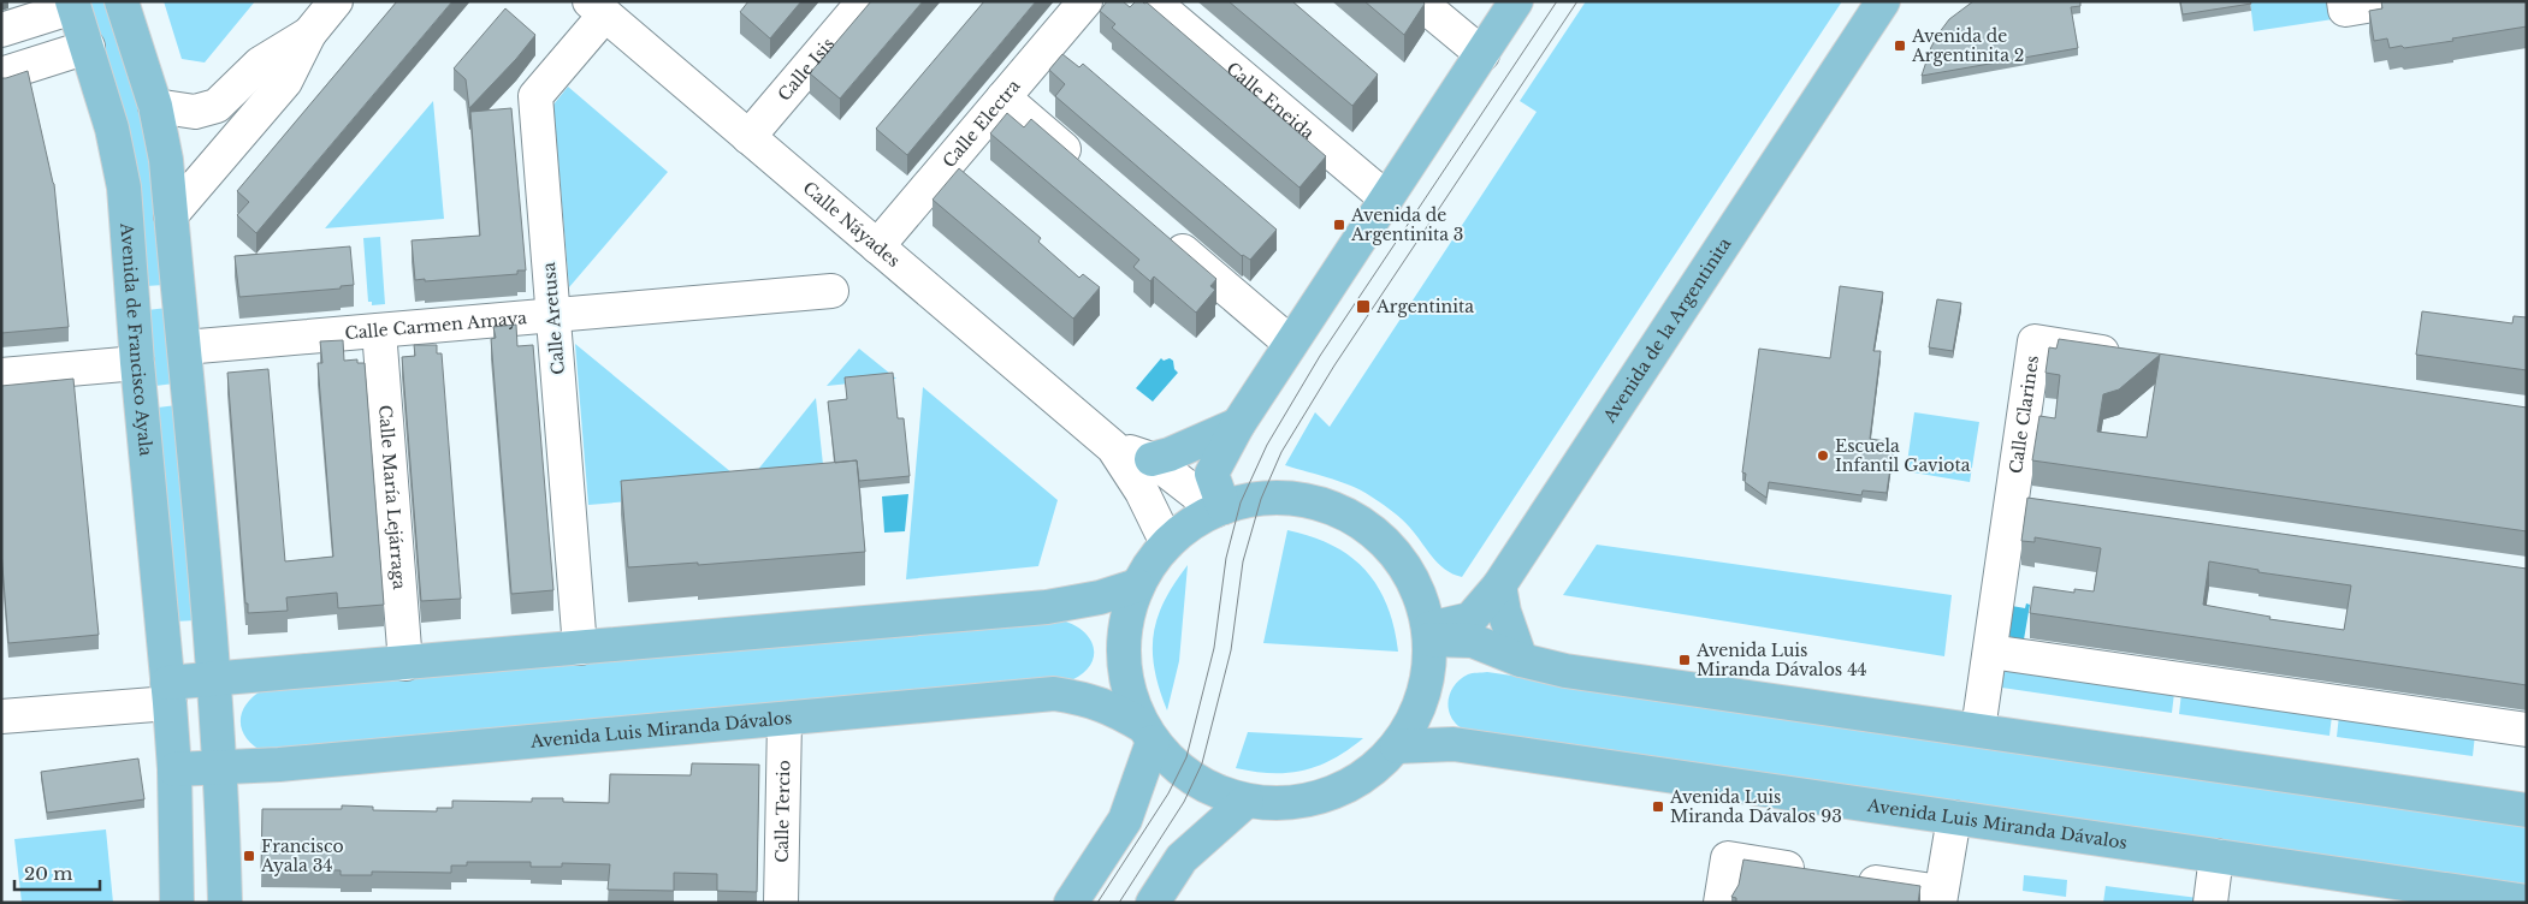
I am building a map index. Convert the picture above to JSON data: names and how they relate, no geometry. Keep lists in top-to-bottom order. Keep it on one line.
{"streets":{"main road":["Avenida de la Argentinita","Avenida de Francisco Ayala","Avenida Luis Miranda Dávalos"],"street":["Calle Isis","Calle Eneida","Calle Electra","Calle Náyades","Calle Aretusa","Calle Carmen Amaya","Calle Clarines","Calle María Lejárraga","Calle Tercio"]},"crossings":[["Calle Isis","Calle Náyades"],["Calle Electra","Calle Náyades"],["Calle Náyades","Calle Aretusa"],["Calle Aretusa","Calle Carmen Amaya"],["Calle Carmen Amaya","Calle María Lejárraga"],["Avenida de Francisco Ayala","Avenida Luis Miranda Dávalos"],["Avenida Luis Miranda Dávalos","Calle Tercio"]],"places":{"transit":["Avenida de Argentinita 2","Avenida de Argentinita 3","Argentinita","Avenida Luis Miranda Dávalos 44","Avenida Luis Miranda Dávalos 93","Francisco Ayala 34"],"other":["Escuela Infantil Gaviota"]},"scale_bar":"20 m"}
